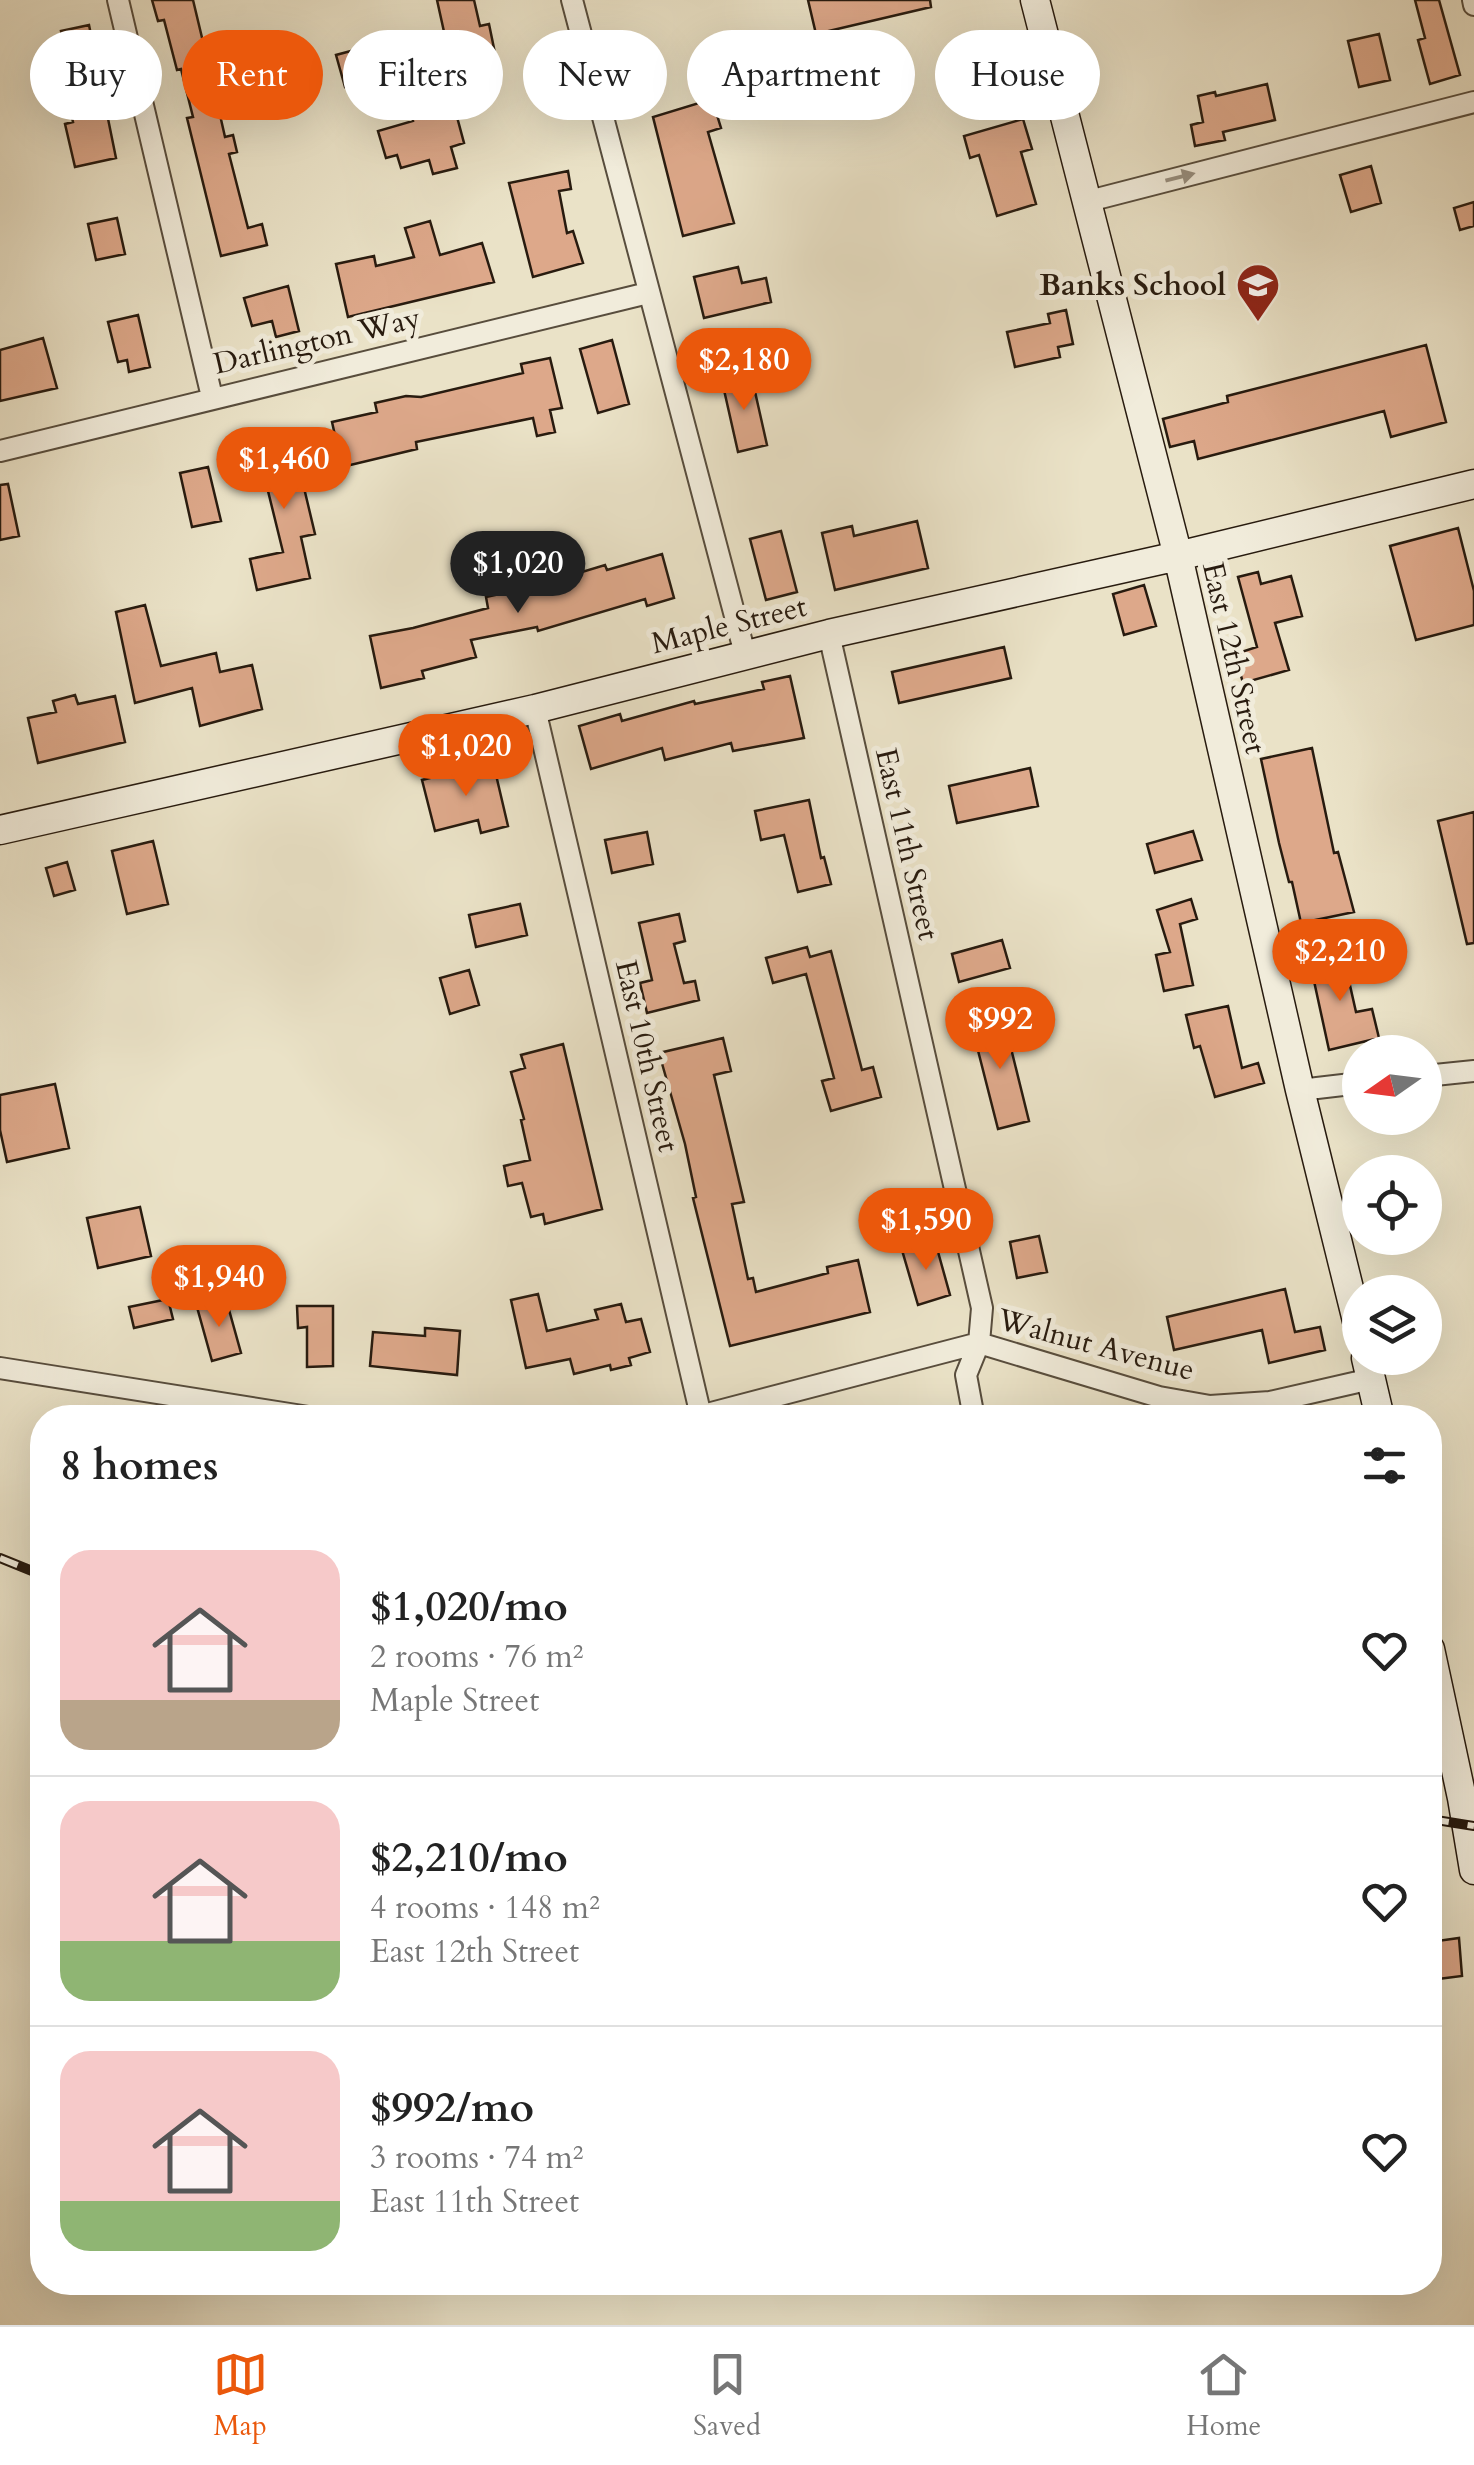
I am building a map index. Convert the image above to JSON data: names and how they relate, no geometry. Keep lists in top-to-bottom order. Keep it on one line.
{"streets":{"main road":["Maple Street","East 12th Street"],"street":["Darlington Way","East 11th Street","East 10th Street","Walnut Avenue"]},"crossings":[["Maple Street","East 12th Street"],["Maple Street","East 11th Street"],["Maple Street","East 10th Street"],["East 11th Street","Walnut Avenue"]],"places":{"school or university":["Banks School"]},"north":"left","page":{"chip":["Buy","Rent","Filters","New","Apartment","House"],"price":["$2,180","$1,460","$1,020","$1,020","$2,210","$992","$1,590","$1,940"],"heading":"8 homes","list":[{"name":"$1,020/mo","note":"2 rooms · 76 m² · Maple Street"},{"name":"$2,210/mo","note":"4 rooms · 148 m² · East 12th Street"},{"name":"$992/mo","note":"3 rooms · 74 m² · East 11th Street"}],"tabs":["Map","Saved","Home"]}}
